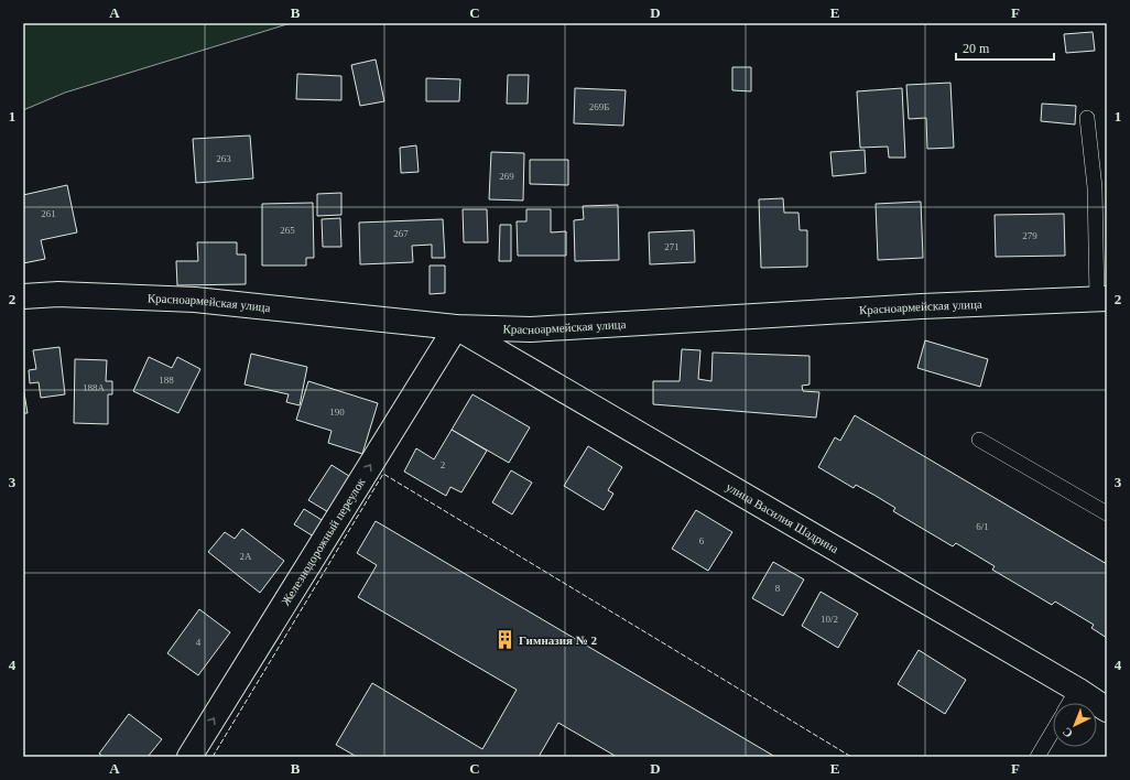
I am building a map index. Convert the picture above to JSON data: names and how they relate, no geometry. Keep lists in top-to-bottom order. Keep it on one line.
{"streets":{"street":["Красноармейская улица","улица Василия Шадрина","Железнодорожный переулок"]},"crossings":[["Красноармейская улица","улица Василия Шадрина"],["Красноармейская улица","Железнодорожный переулок"],["улица Василия Шадрина","Железнодорожный переулок"]],"one_way":["Железнодорожный переулок"],"places":{"building":["Гимназия № 2"]},"house_numbers":["269Б","263","269","261","265","267","279","271","188","188А","190","2","6/1","6","2А","8","10/2","4"],"scale_bar":"20 m","north":"bottom left","grid":{"columns":["A","B","C","D","E","F"],"rows":["1","2","3","4"]}}
